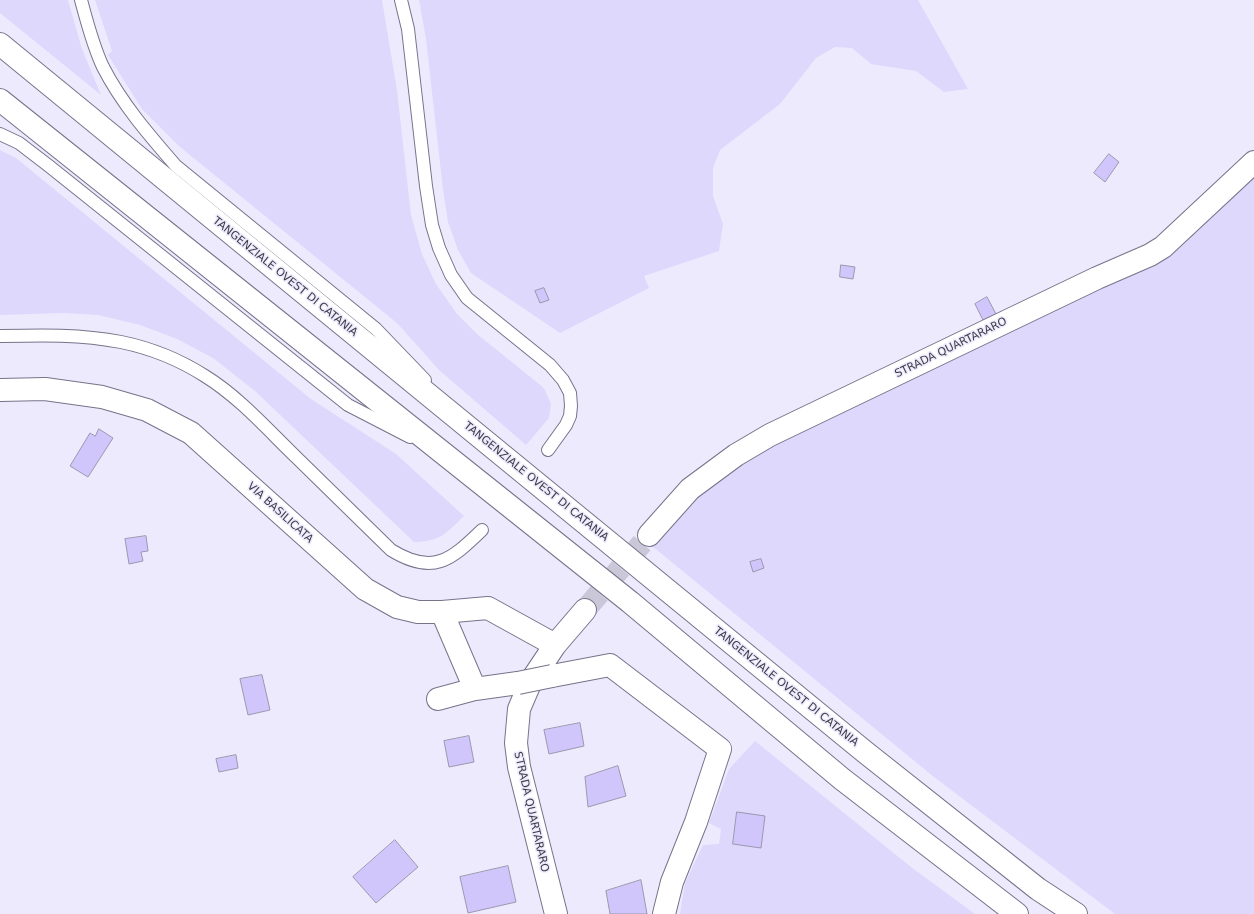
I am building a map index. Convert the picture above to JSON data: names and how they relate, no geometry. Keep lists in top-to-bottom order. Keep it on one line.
{"streets":{"main road":["TANGENZIALE OVEST DI CATANIA","STRADA QUARTARARO","VIA BASILICATA"]},"crossings":[["STRADA QUARTARARO","VIA BASILICATA"]]}
